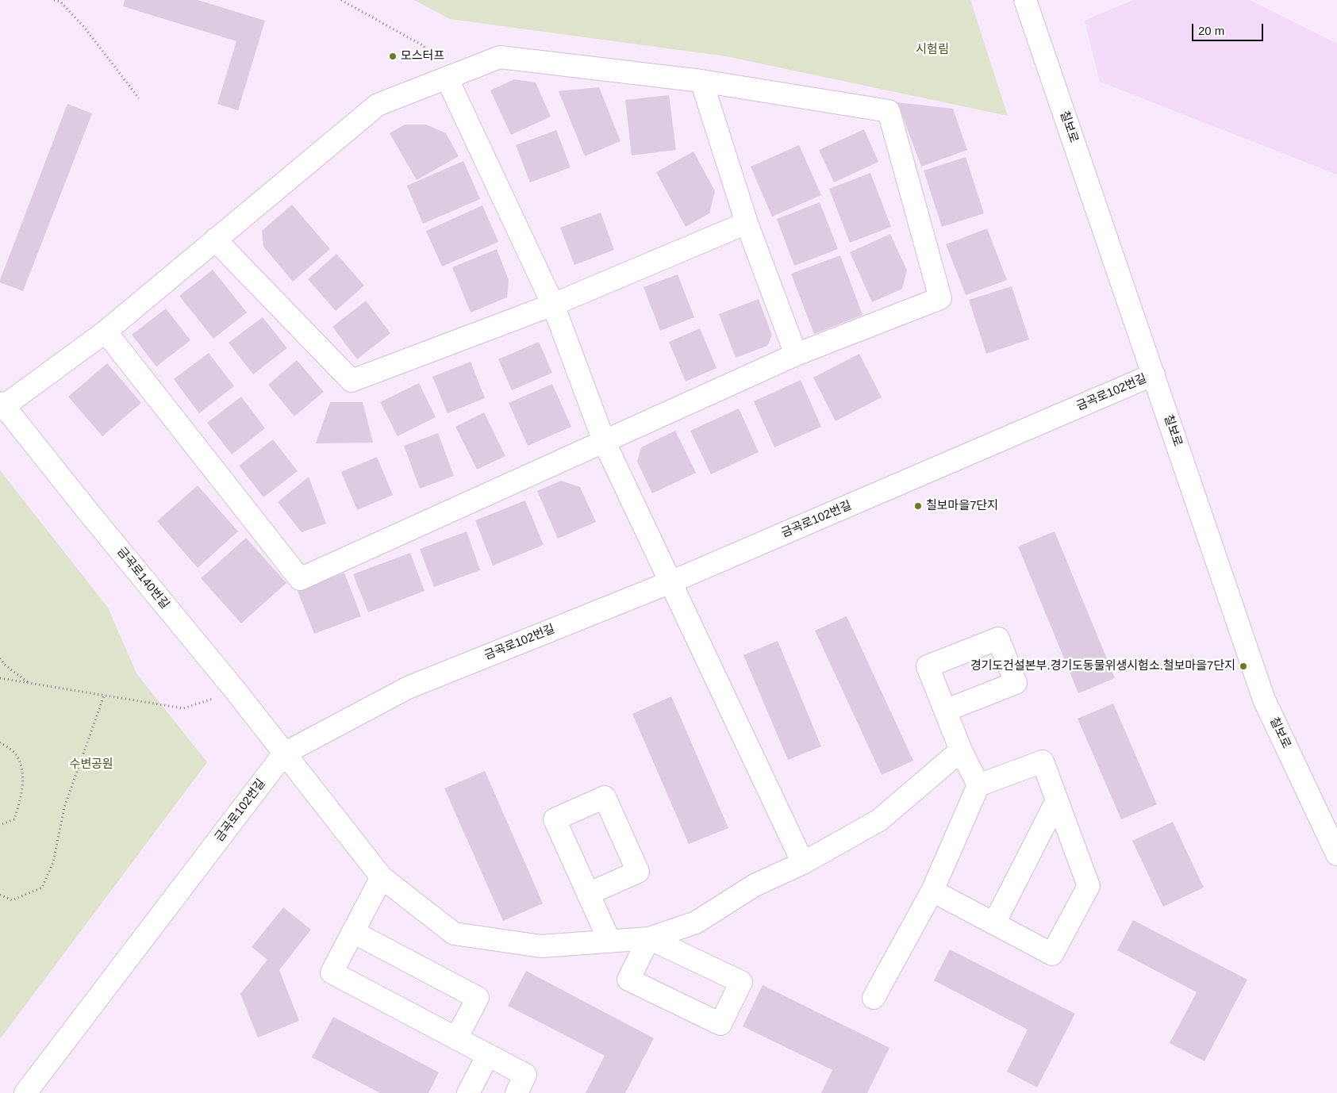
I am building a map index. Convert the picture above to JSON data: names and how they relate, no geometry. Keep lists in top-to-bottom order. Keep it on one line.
{"streets":{"street":["칠보로","금곡로102번길","금곡로140번길"]},"crossings":[["칠보로","금곡로102번길"],["금곡로102번길","금곡로140번길"]],"parks":["시험림","수변공원"],"places":["모스터프","칠보마을7단지","경기도건설본부.경기도동물위생시험소.철보마을7단지"],"scale_bar":"20 m"}
